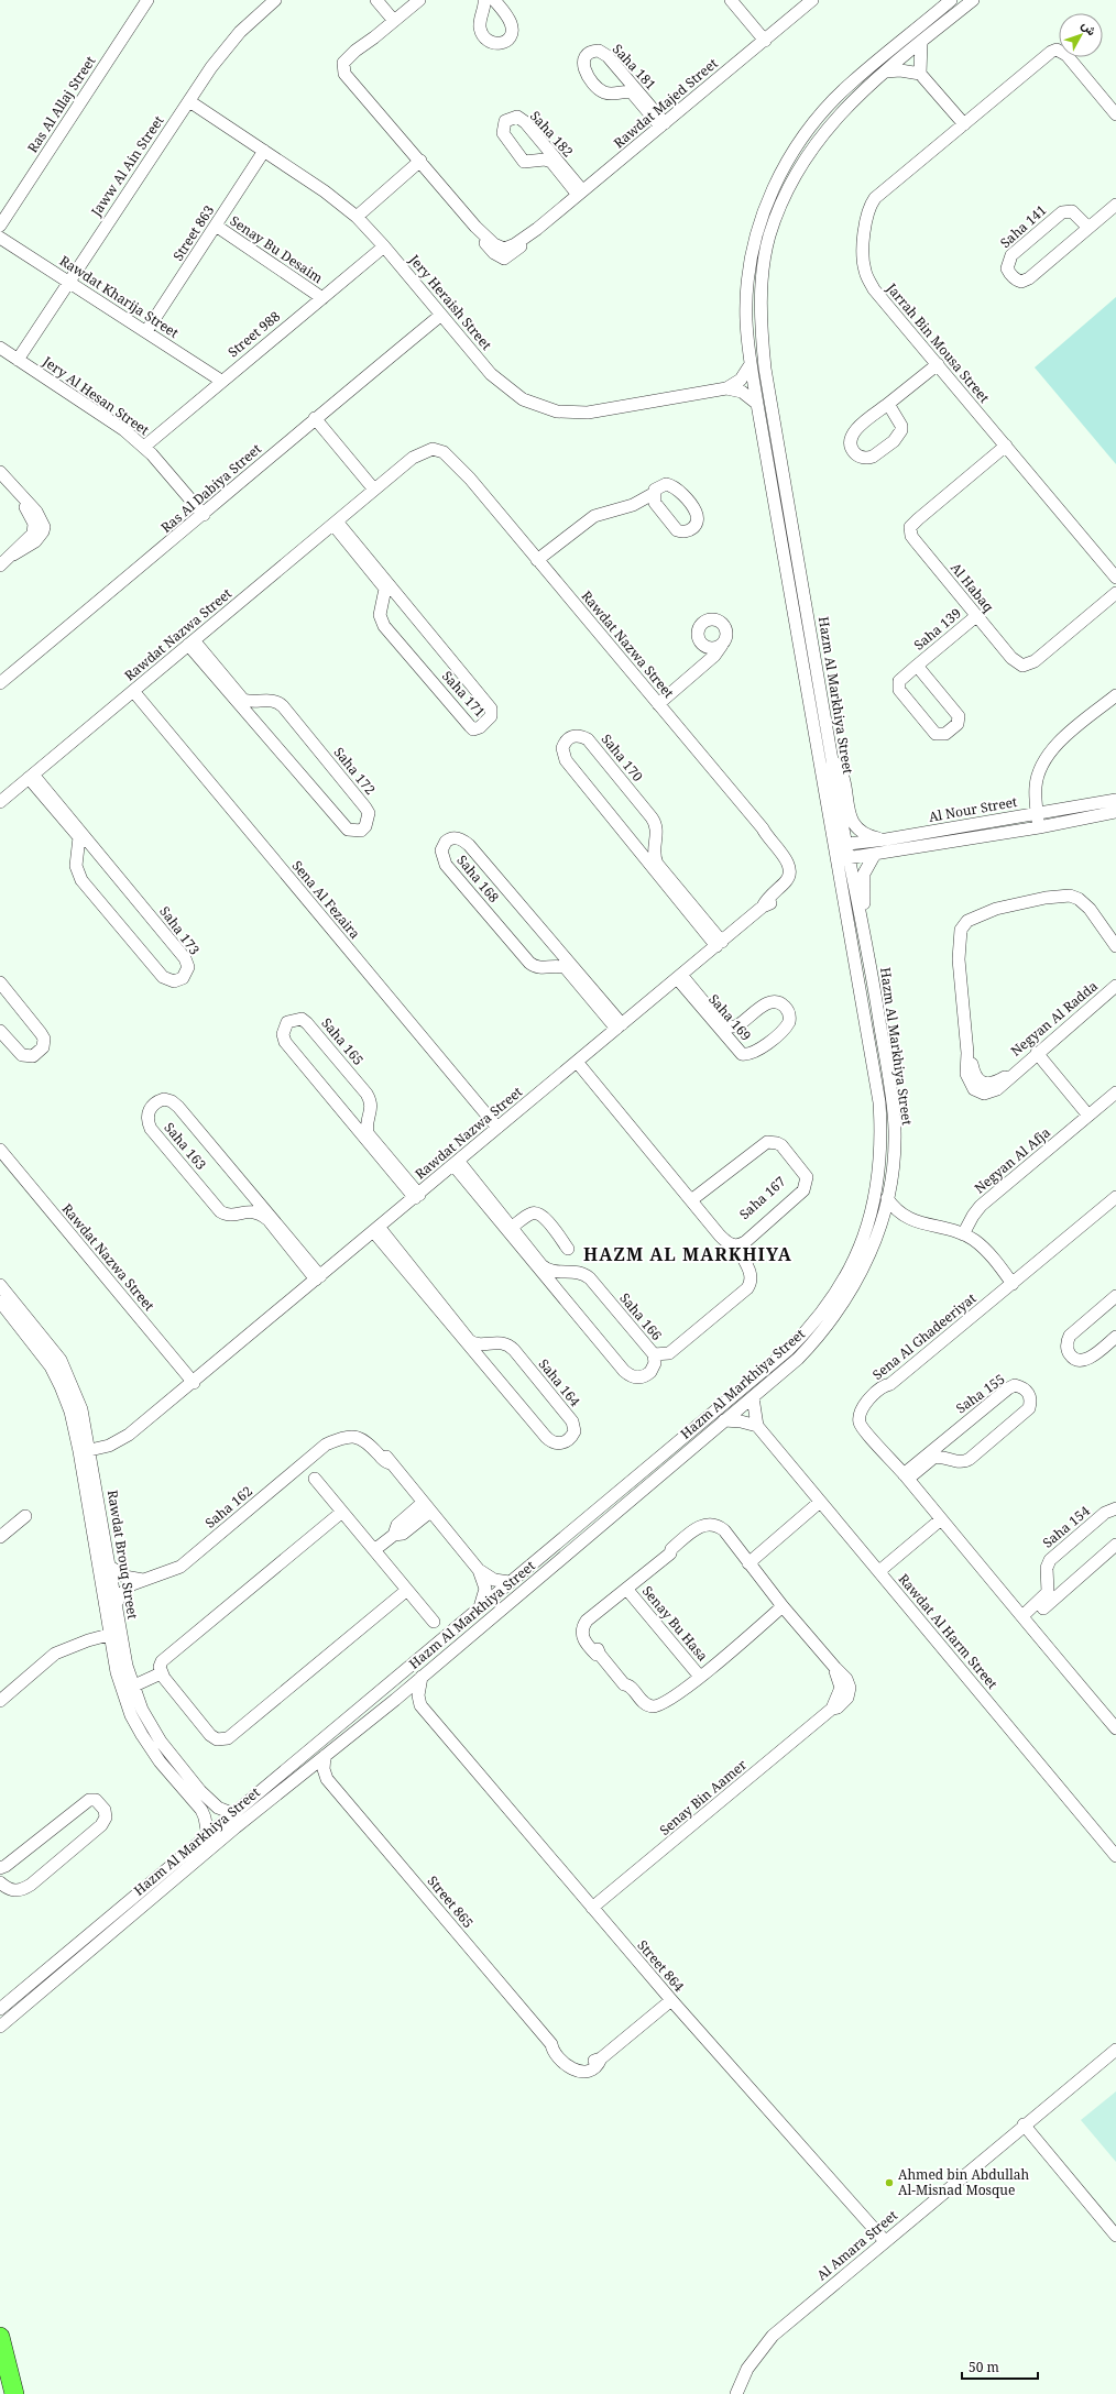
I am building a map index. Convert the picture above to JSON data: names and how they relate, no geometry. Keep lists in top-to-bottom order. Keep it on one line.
{"streets":{"street":["Saha 181","Rawdat Majed Street","Ras Al Allaj Street","Saha 182","Jaww Al Ain Street","Saha 141","Street 863","Senay Bu Desaim","Rawdat Kharija Street","Jery Heraish Street","Street 988","Jarrah Bin Mousa Street","Jery Al Hesan Street","Ras Al Dabiya Street","Al Habaq","Saha 139","Rawdat Nazwa Street","Saha 171","Hazm Al Markhiya Street","Saha 170","Saha 172","Al Nour Street","Saha 168","Sena Al Fezaira","Saha 173","Saha 169","Negyan Al Radda","Saha 165","Saha 163","Negyan Al Afja","Saha 167","Saha 166","Sena Al Ghadeeriyat","Saha 164","Saha 155","Saha 162","Saha 154","Rawdat Brouq Street","Senay Bu Hasa","Rawdat Al Harm Street","Senay Bin Aamer","Street 865","Street 864","Al Amara Street"]},"crossings":[["Saha 181","Rawdat Majed Street"],["Rawdat Majed Street","Saha 182"],["Jaww Al Ain Street","Rawdat Kharija Street"],["Jaww Al Ain Street","Jery Heraish Street"],["Jaww Al Ain Street","Jery Al Hesan Street"],["Street 863","Senay Bu Desaim"],["Street 863","Rawdat Kharija Street"],["Street 863","Jery Heraish Street"],["Senay Bu Desaim","Street 988"],["Rawdat Kharija Street","Street 988"],["Jery Heraish Street","Street 988"],["Jery Heraish Street","Ras Al Dabiya Street"],["Jery Heraish Street","Hazm Al Markhiya Street"],["Street 988","Jery Al Hesan Street"],["Jarrah Bin Mousa Street","Al Habaq"],["Jery Al Hesan Street","Ras Al Dabiya Street"],["Al Habaq","Saha 139"],["Rawdat Nazwa Street","Saha 171"],["Rawdat Nazwa Street","Saha 170"],["Rawdat Nazwa Street","Saha 172"],["Rawdat Nazwa Street","Saha 168"],["Rawdat Nazwa Street","Sena Al Fezaira"],["Rawdat Nazwa Street","Saha 173"],["Rawdat Nazwa Street","Saha 169"],["Rawdat Nazwa Street","Saha 165"],["Rawdat Nazwa Street","Saha 163"],["Rawdat Nazwa Street","Saha 167"],["Rawdat Nazwa Street","Saha 166"],["Rawdat Nazwa Street","Saha 164"],["Rawdat Nazwa Street","Rawdat Brouq Street"],["Hazm Al Markhiya Street","Al Nour Street"],["Hazm Al Markhiya Street","Saha 162"],["Hazm Al Markhiya Street","Rawdat Brouq Street"],["Saha 167","Saha 166"],["Sena Al Ghadeeriyat","Saha 155"],["Sena Al Ghadeeriyat","Saha 154"],["Saha 162","Rawdat Brouq Street"],["Senay Bu Hasa","Senay Bin Aamer"],["Senay Bin Aamer","Street 864"],["Street 865","Street 864"],["Street 864","Al Amara Street"]],"districts":["HAZM AL MARKHIYA"],"places":["Ahmed bin Abdullah Al-Misnad Mosque"],"scale_bar":"50 m","north":"top right"}
